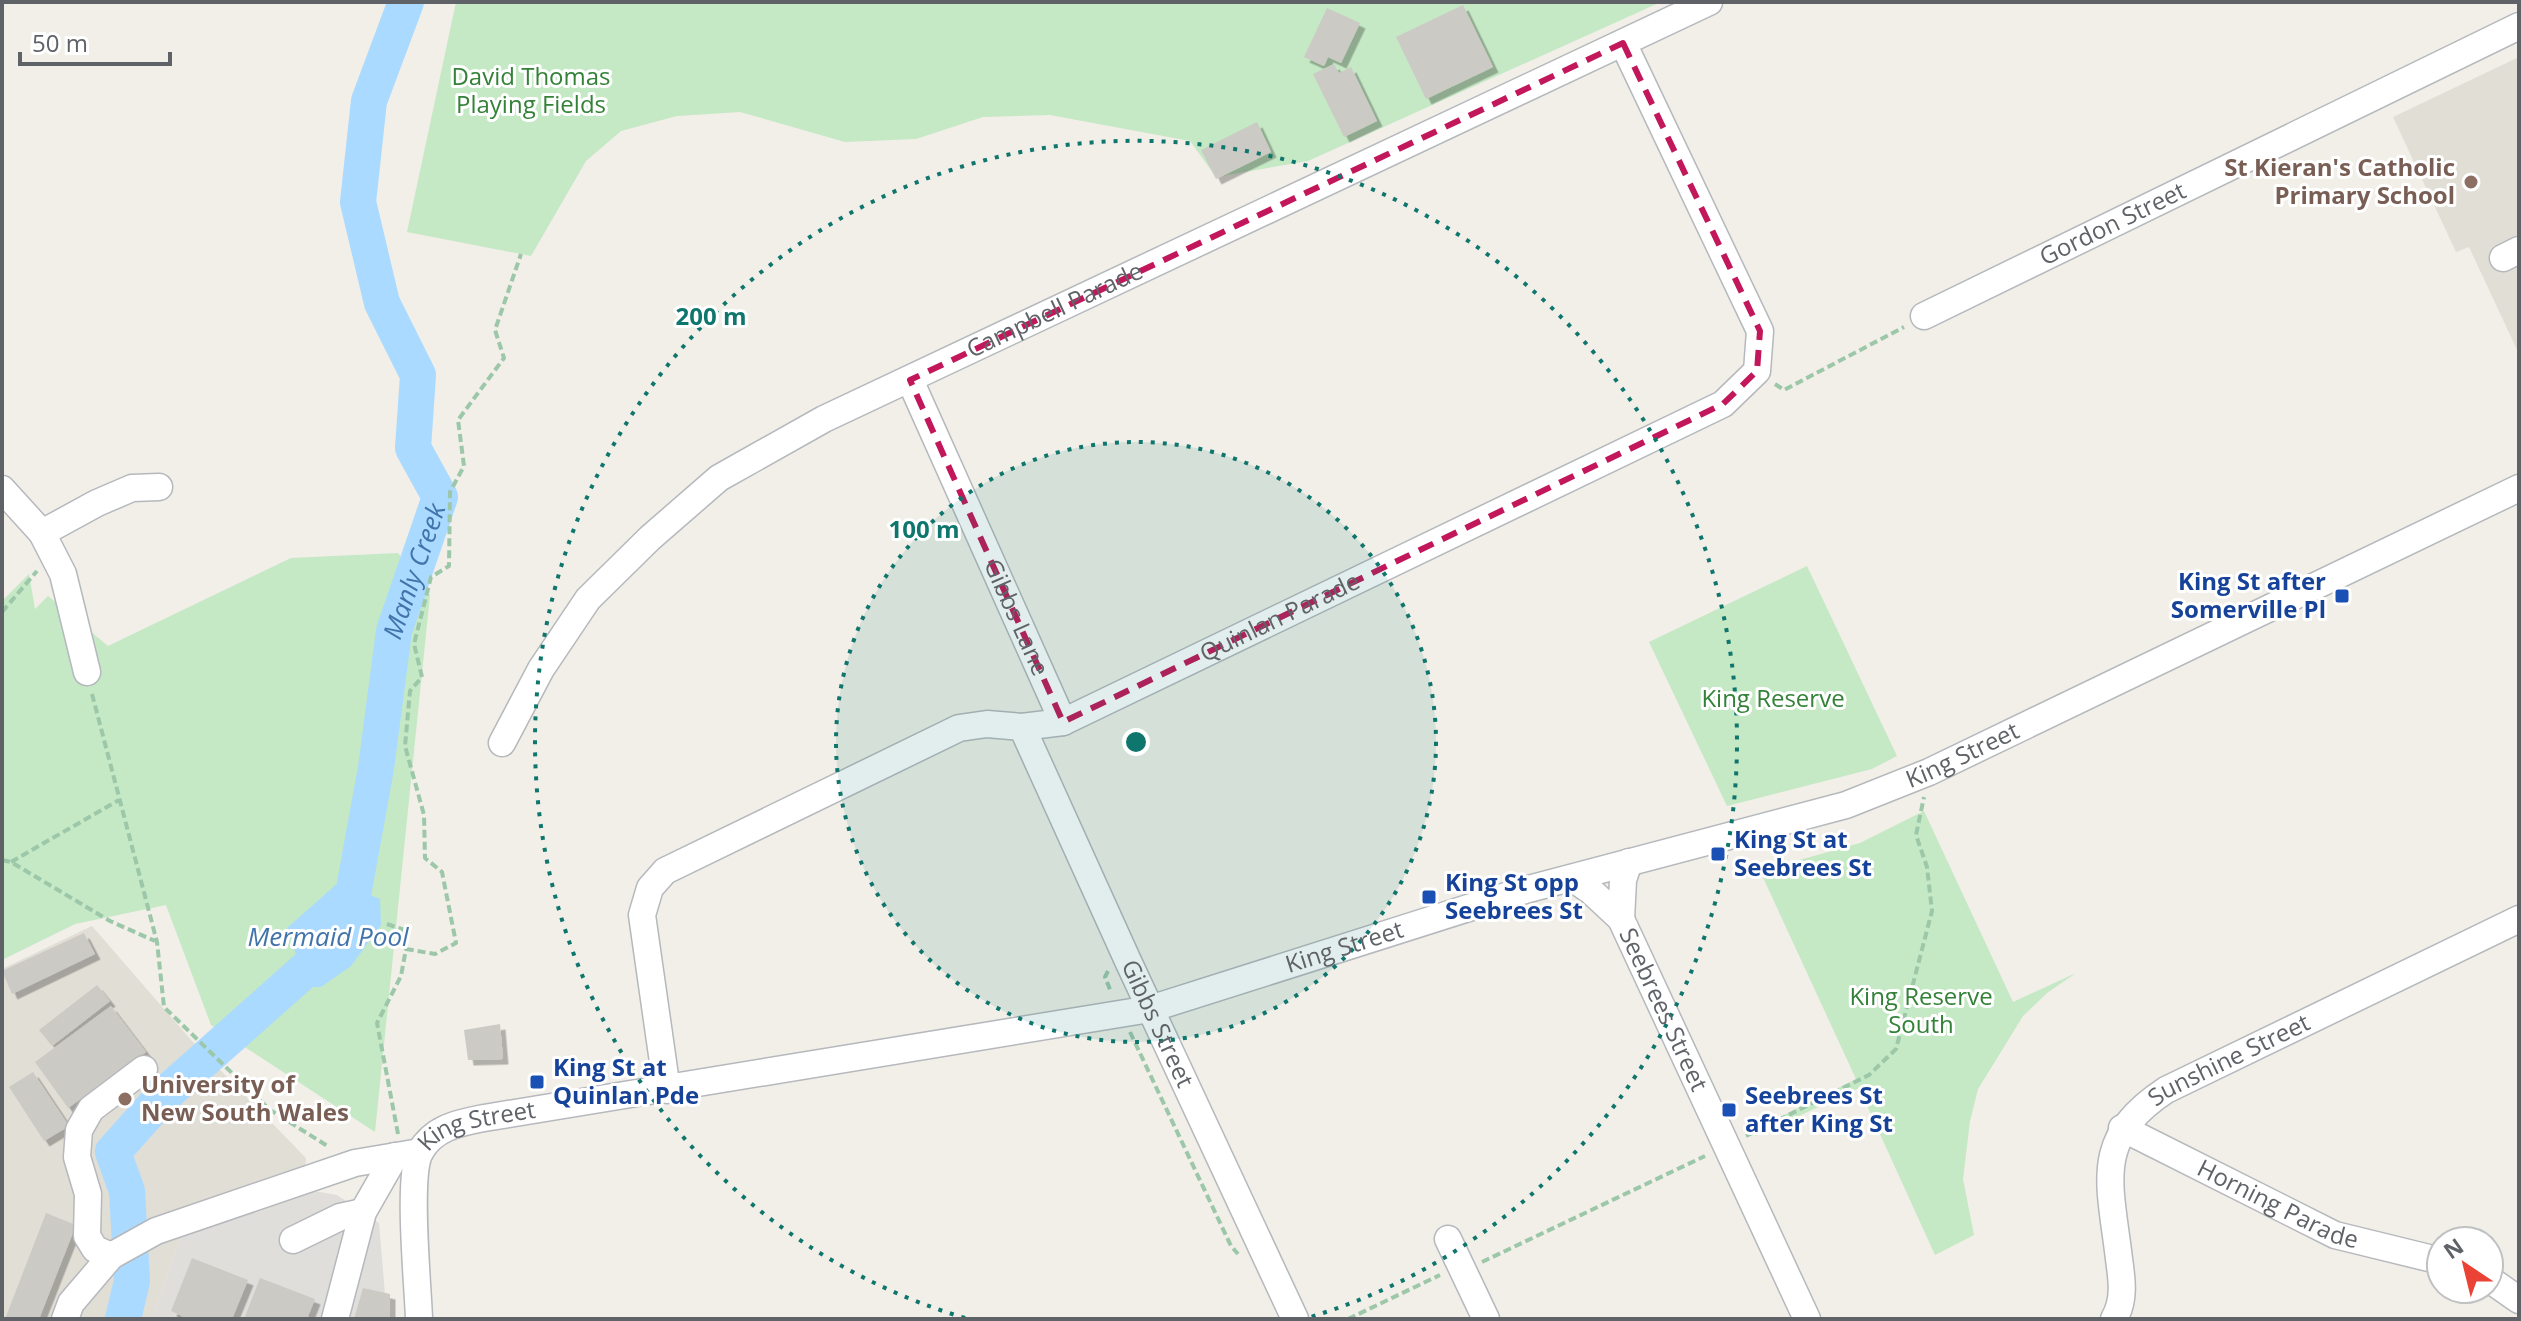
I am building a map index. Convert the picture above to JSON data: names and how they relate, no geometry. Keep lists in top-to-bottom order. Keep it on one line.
{"streets":{"street":["Gordon Street","Campbell Parade","Gibbs Lane","Quinlan Parade","King Street","Seebrees Street","Gibbs Street","Sunshine Street","Horning Parade"]},"crossings":[["Campbell Parade","Gibbs Lane"],["Gibbs Lane","Quinlan Parade"],["Quinlan Parade","King Street"],["Quinlan Parade","Gibbs Street"],["King Street","Seebrees Street"],["King Street","Gibbs Street"],["Sunshine Street","Horning Parade"]],"water":["Manly Creek","Mermaid Pool"],"parks":["David Thomas Playing Fields","King Reserve","King Reserve South"],"places":{"other":["St Kieran's Catholic Primary School","University of New South Wales"],"transit":["King St after Somerville Pl","King St at Seebrees St","King St opp Seebrees St","King St at Quinlan Pde","Seebrees St after King St"]},"scale_bar":"50 m","north":"top left","rings":["200 m","100 m"]}
